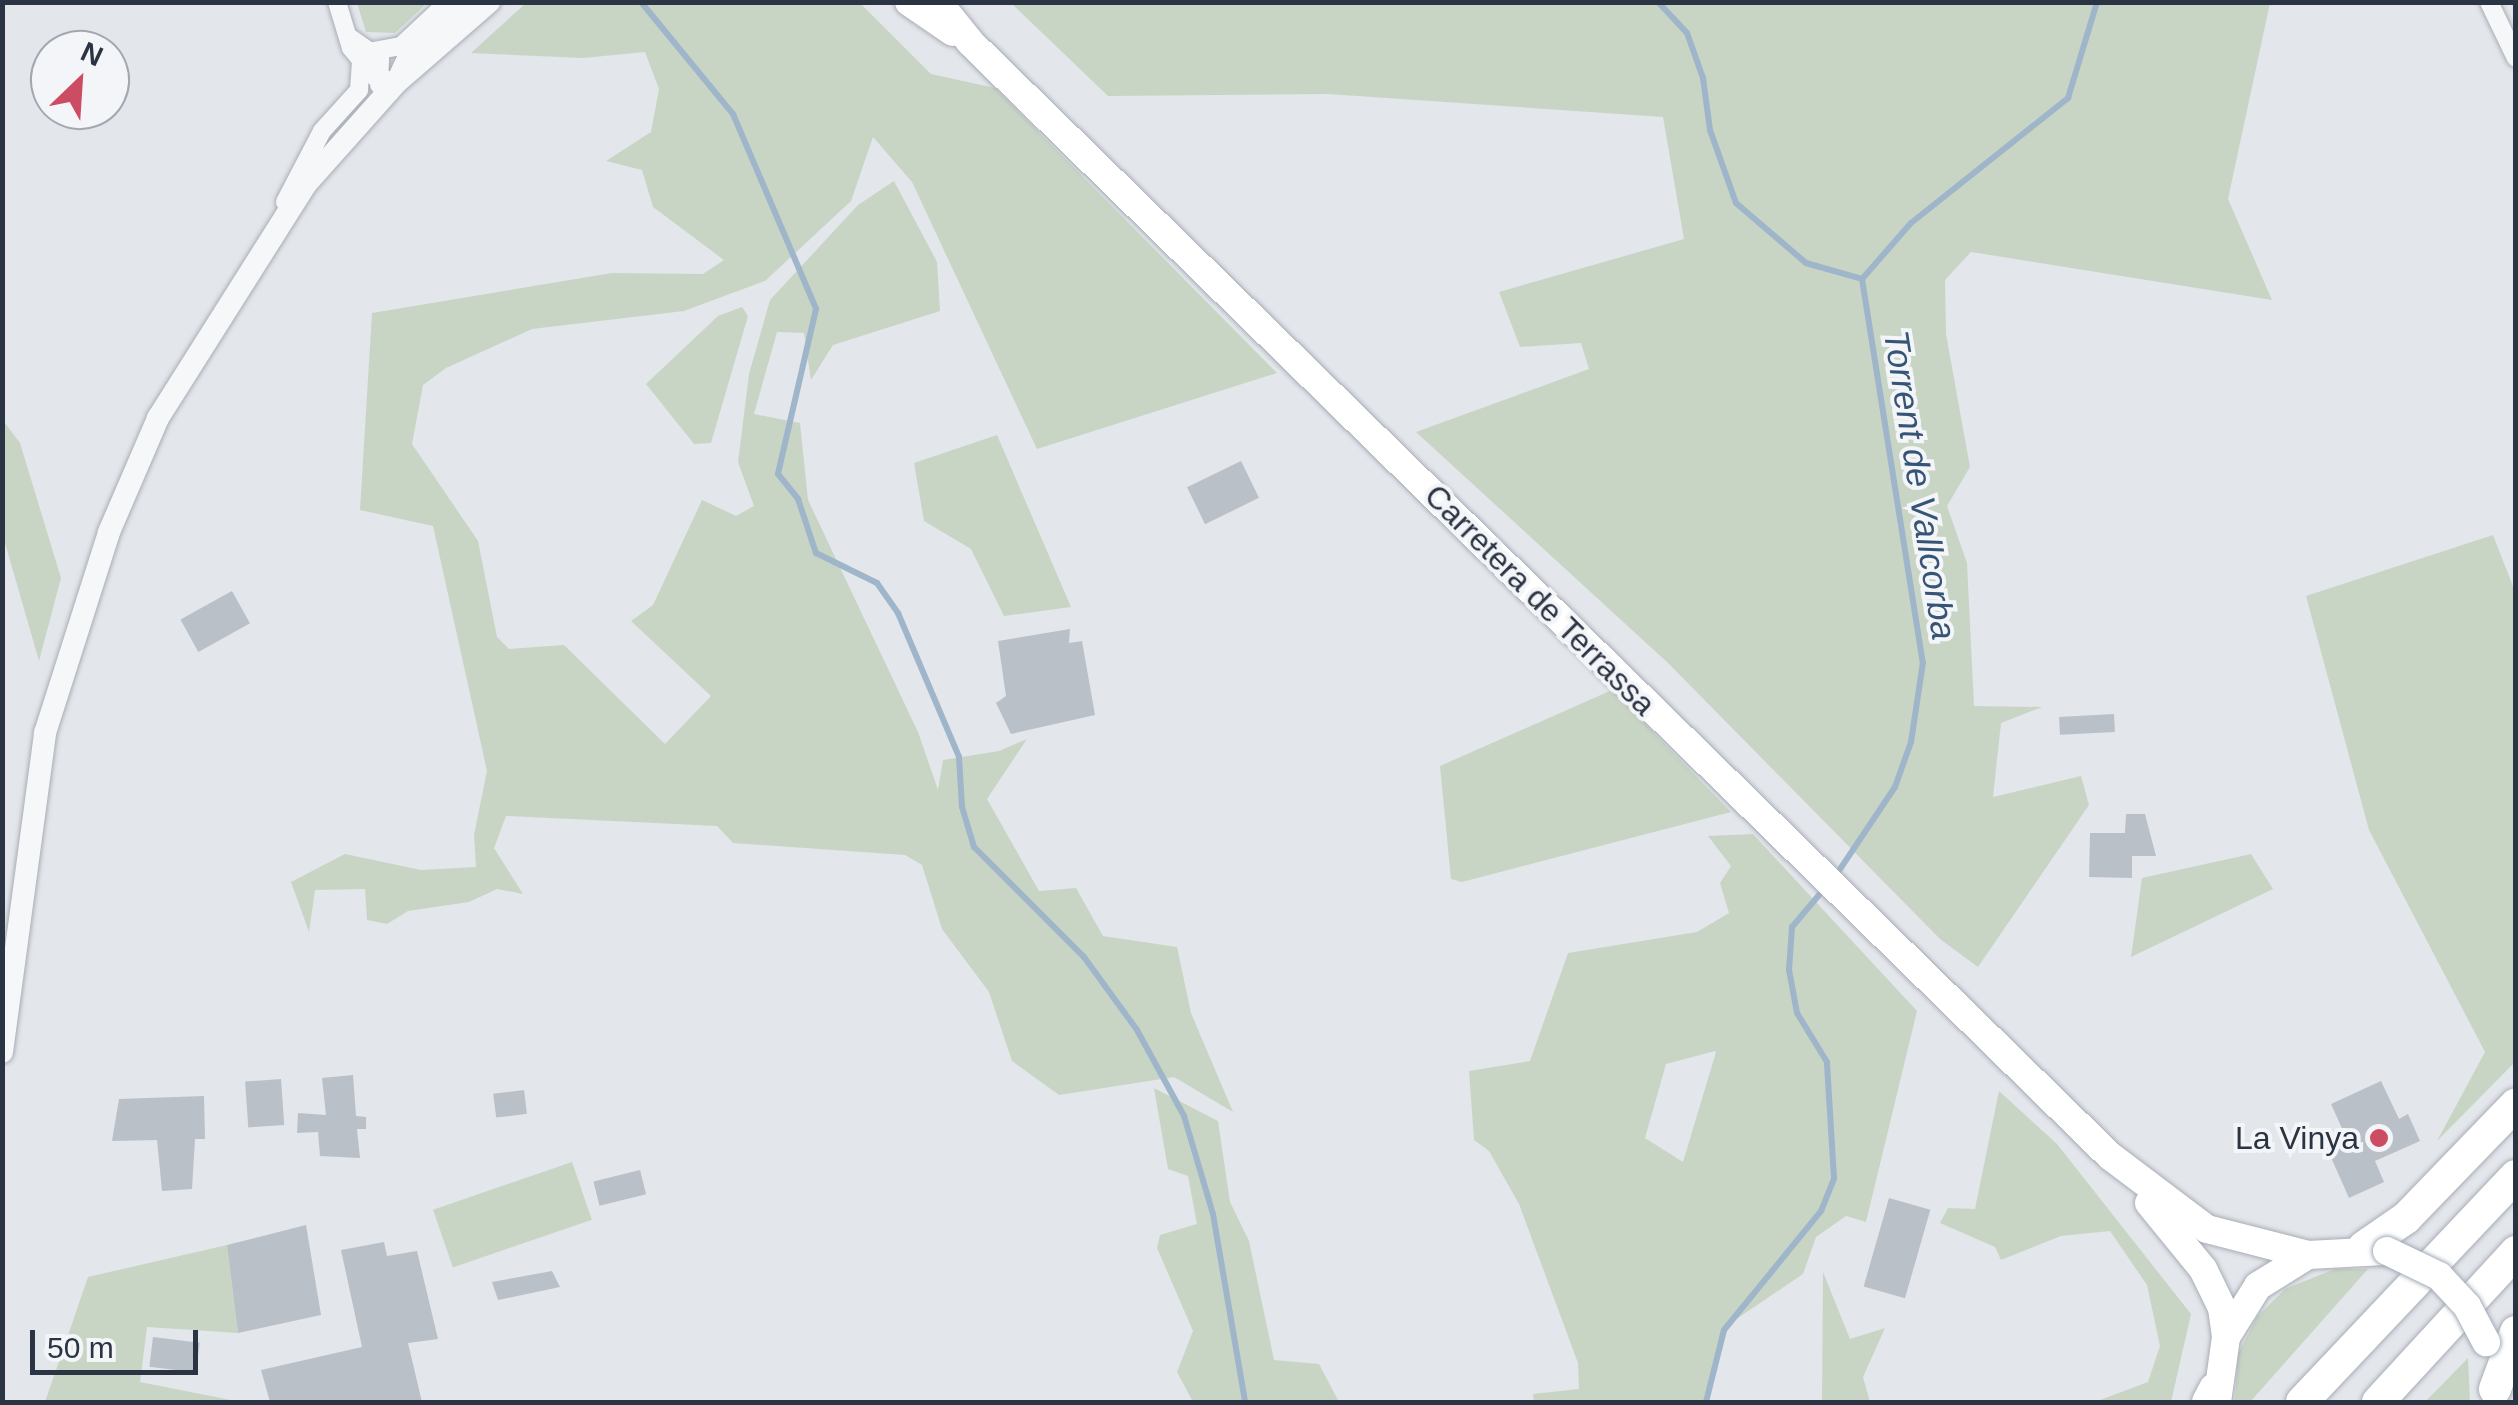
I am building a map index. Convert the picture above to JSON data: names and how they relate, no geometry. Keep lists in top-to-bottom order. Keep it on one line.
{"streets":{"main road":["Carretera de Terrassa"]},"water":["Torrent de Vallcorba"],"places":["La Vinya"],"scale_bar":"50 m","north":"top right"}
